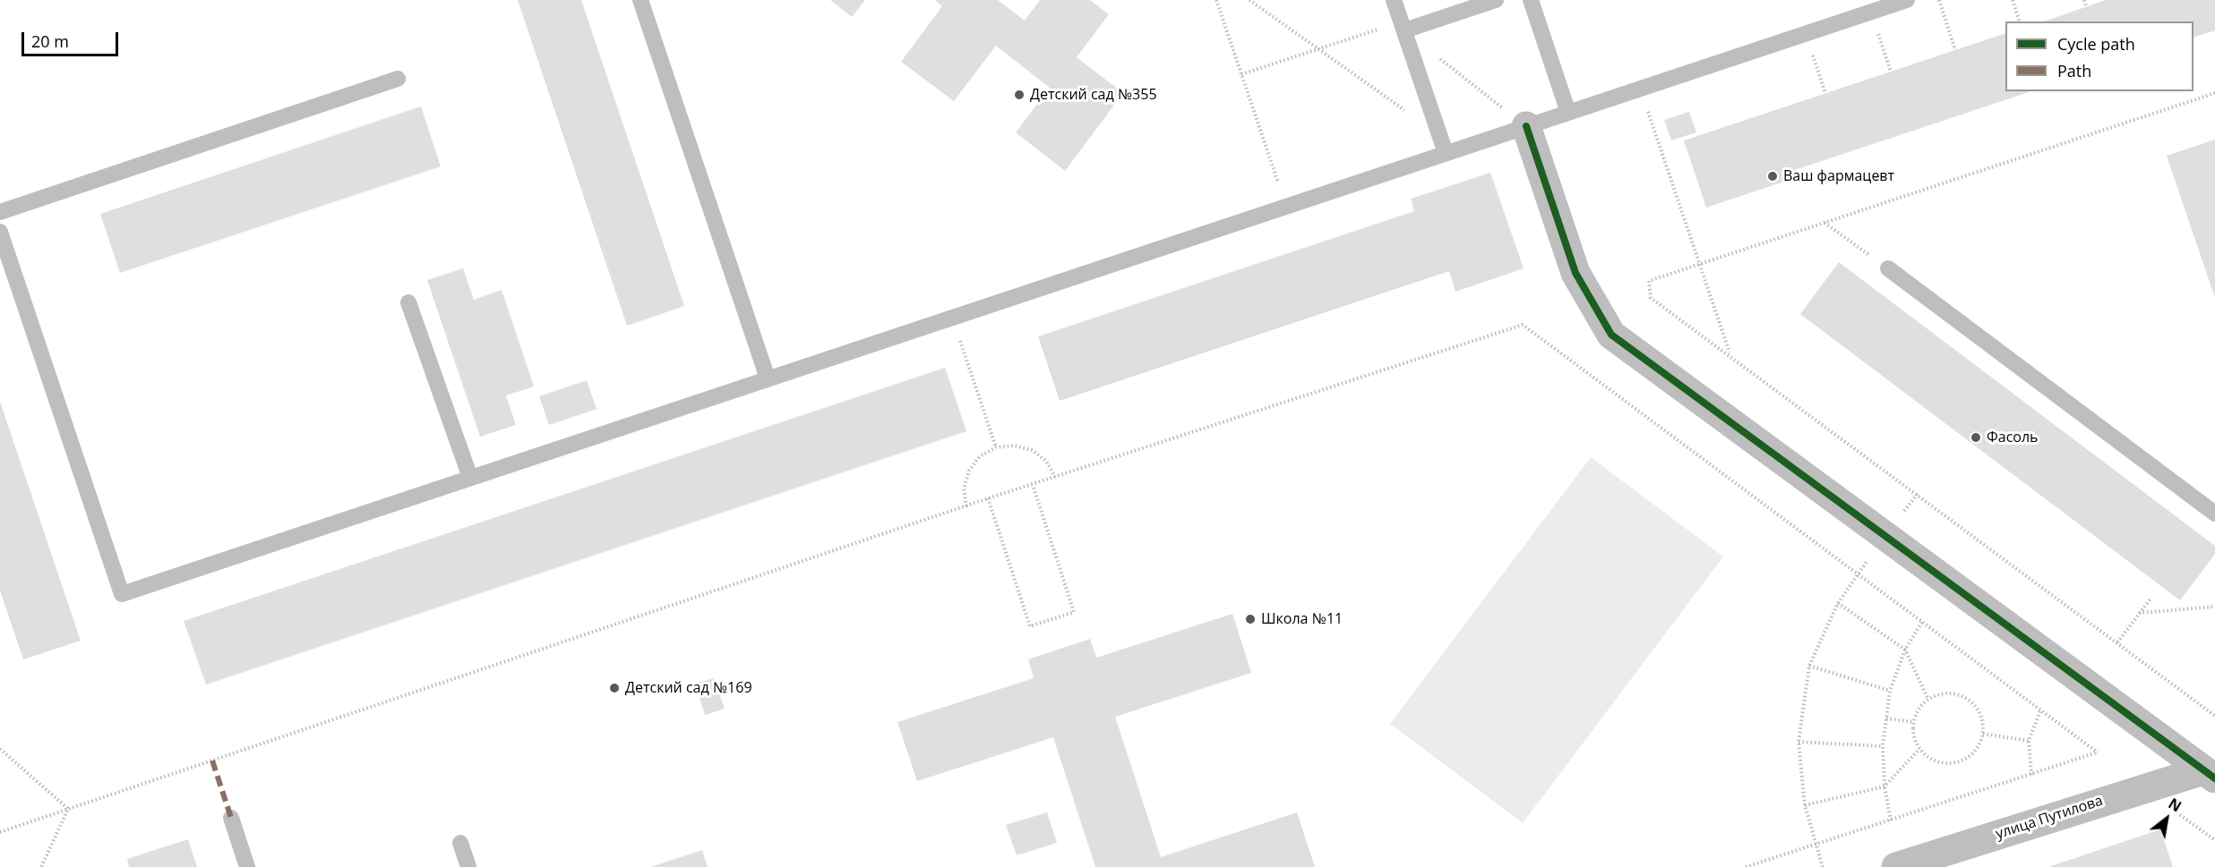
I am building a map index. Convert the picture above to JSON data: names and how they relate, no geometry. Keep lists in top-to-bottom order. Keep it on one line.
{"streets":{"street":["улица Путилова"]},"places":["Детский сад №355","Ваш фармацевт","Фасоль","Школа №11","Детский сад №169"],"legend":["Cycle path","Path"],"scale_bar":"20 m","north":"top right"}
